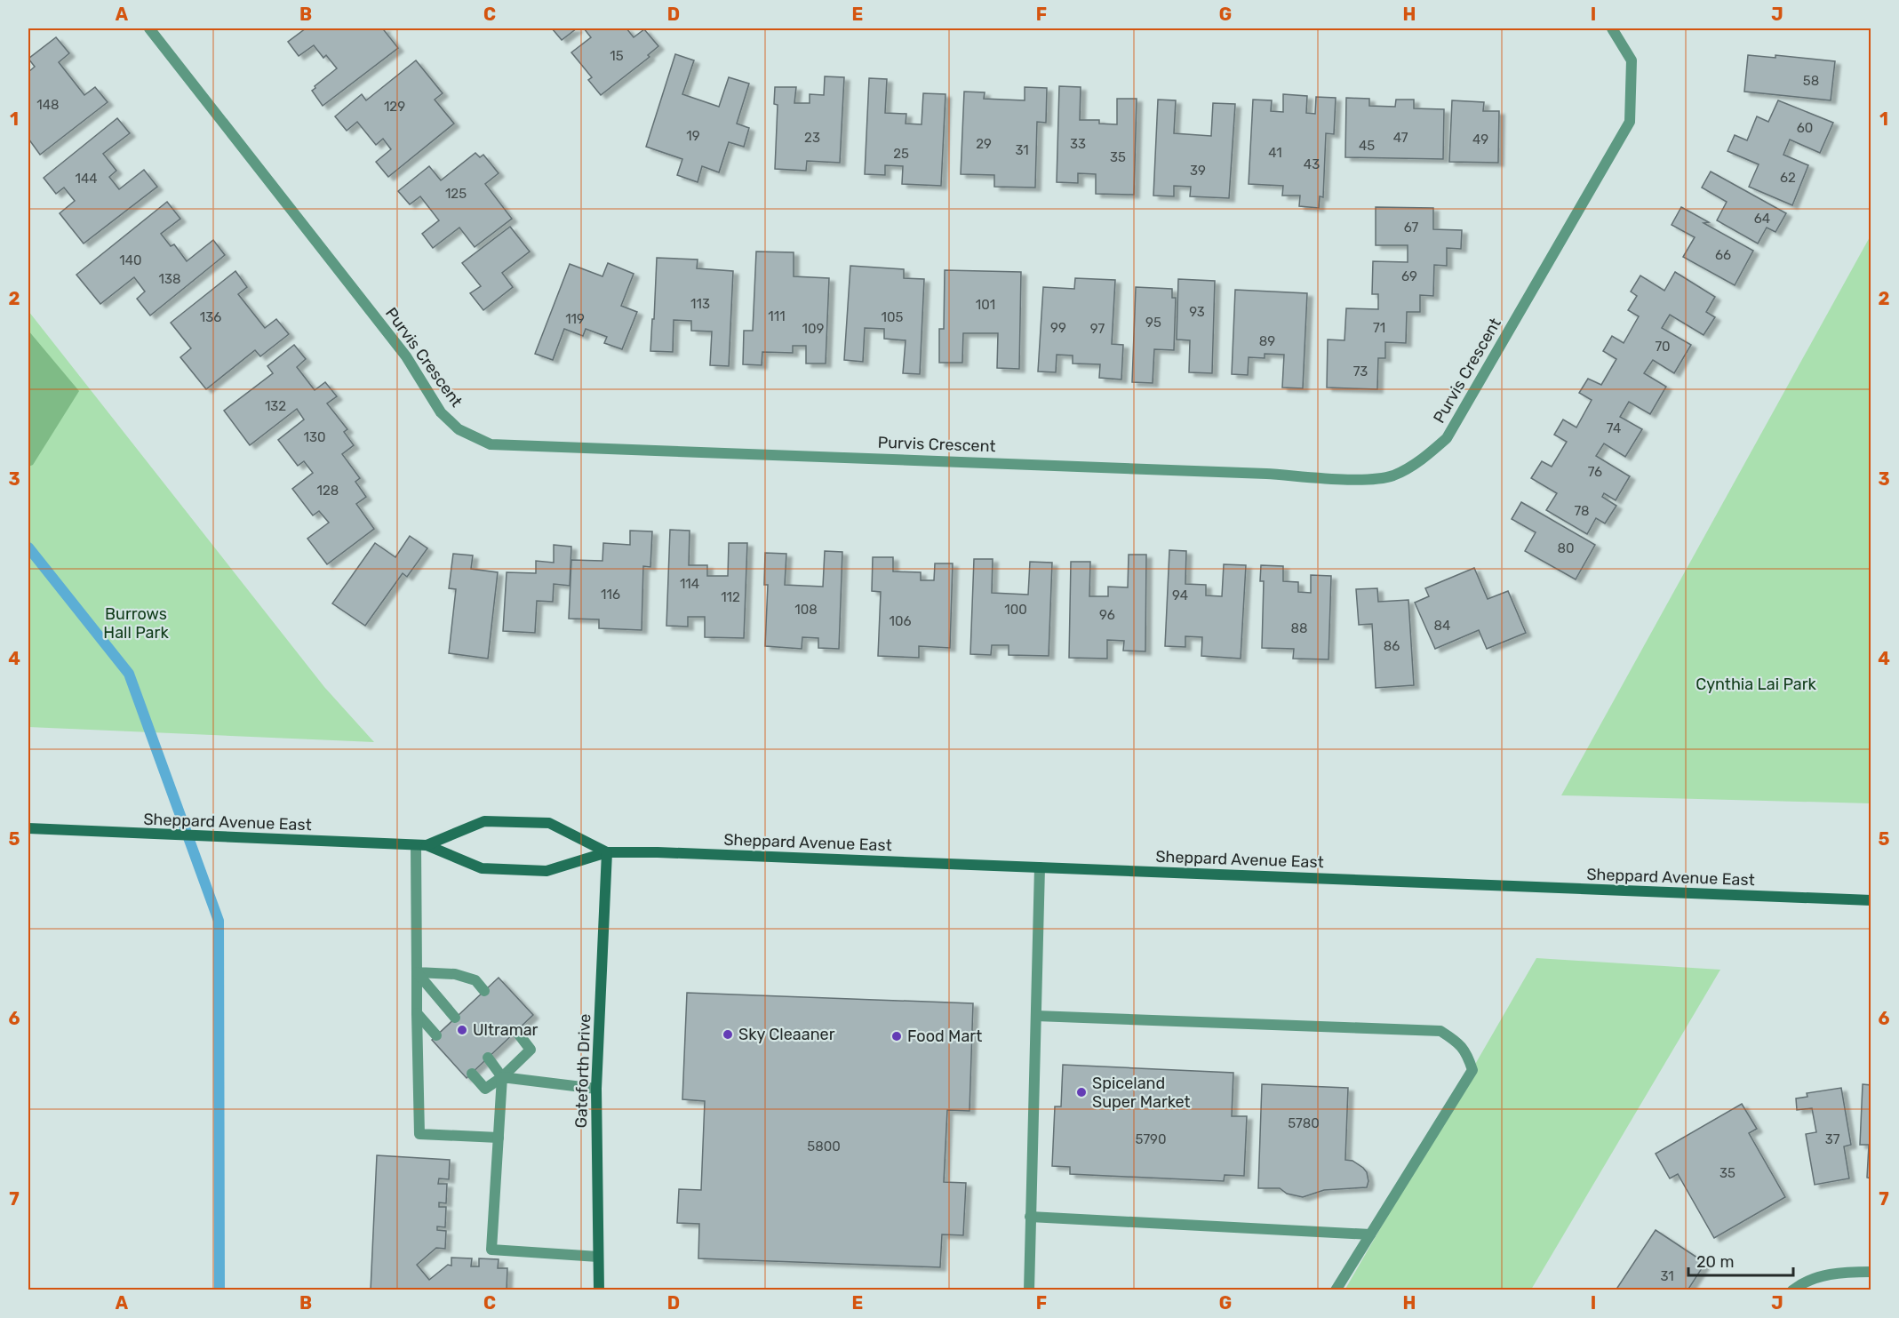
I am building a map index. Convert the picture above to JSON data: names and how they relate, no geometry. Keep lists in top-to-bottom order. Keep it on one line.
{"streets":{"main road":["Sheppard Avenue East","Gateforth Drive"],"street":["Purvis Crescent"]},"crossings":[["Sheppard Avenue East","Gateforth Drive"]],"parks":["Burrows Hall Park","Cynthia Lai Park"],"places":["Ultramar","Sky Cleaaner","Food Mart","Spiceland Super Market"],"house_numbers":["15","58","148","129","60","19","23","47","49","29","33","45","31","41","25","35","43","39","62","144","125","64","67","66","140","69","138","113","101","93","111","136","105","119","95","99","71","109","97","89","70","73","132","74","130","76","128","78","80","114","116","94","112","108","100","96","106","84","88","86","5780","5790","37","5800","35","31"],"scale_bar":"20 m","grid":{"columns":["A","B","C","D","E","F","G","H","I","J"],"rows":["1","2","3","4","5","6","7"]}}
